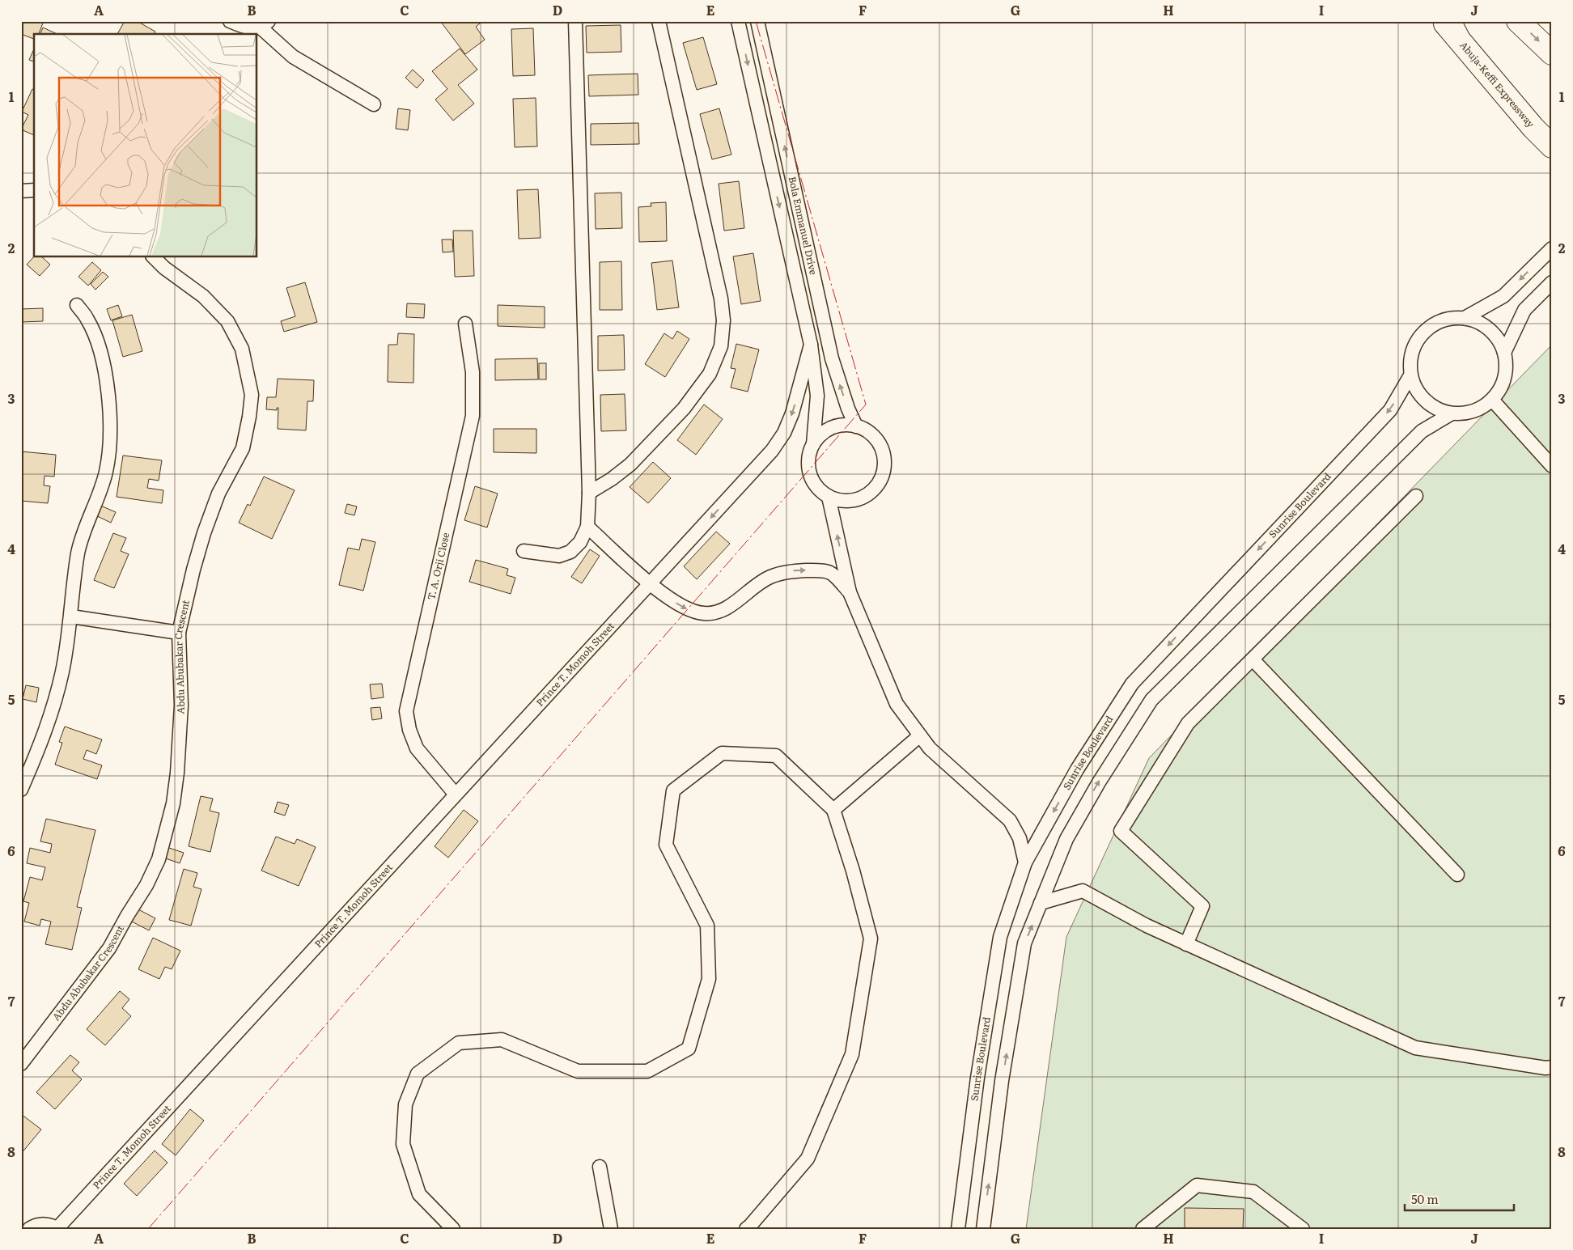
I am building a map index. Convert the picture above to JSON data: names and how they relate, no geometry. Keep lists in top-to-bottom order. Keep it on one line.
{"streets":{"highway":["Abuja-Keffi Expressway"],"street":["Bola Emmanuel Drive","Sunrise Boulevard","T. A. Orji Close","Abdu Abubakar Crescent","Prince T. Momoh Street"]},"crossings":[["Bola Emmanuel Drive","Prince T. Momoh Street"],["T. A. Orji Close","Prince T. Momoh Street"]],"scale_bar":"50 m","grid":{"columns":["A","B","C","D","E","F","G","H","I","J"],"rows":["1","2","3","4","5","6","7","8"]}}
